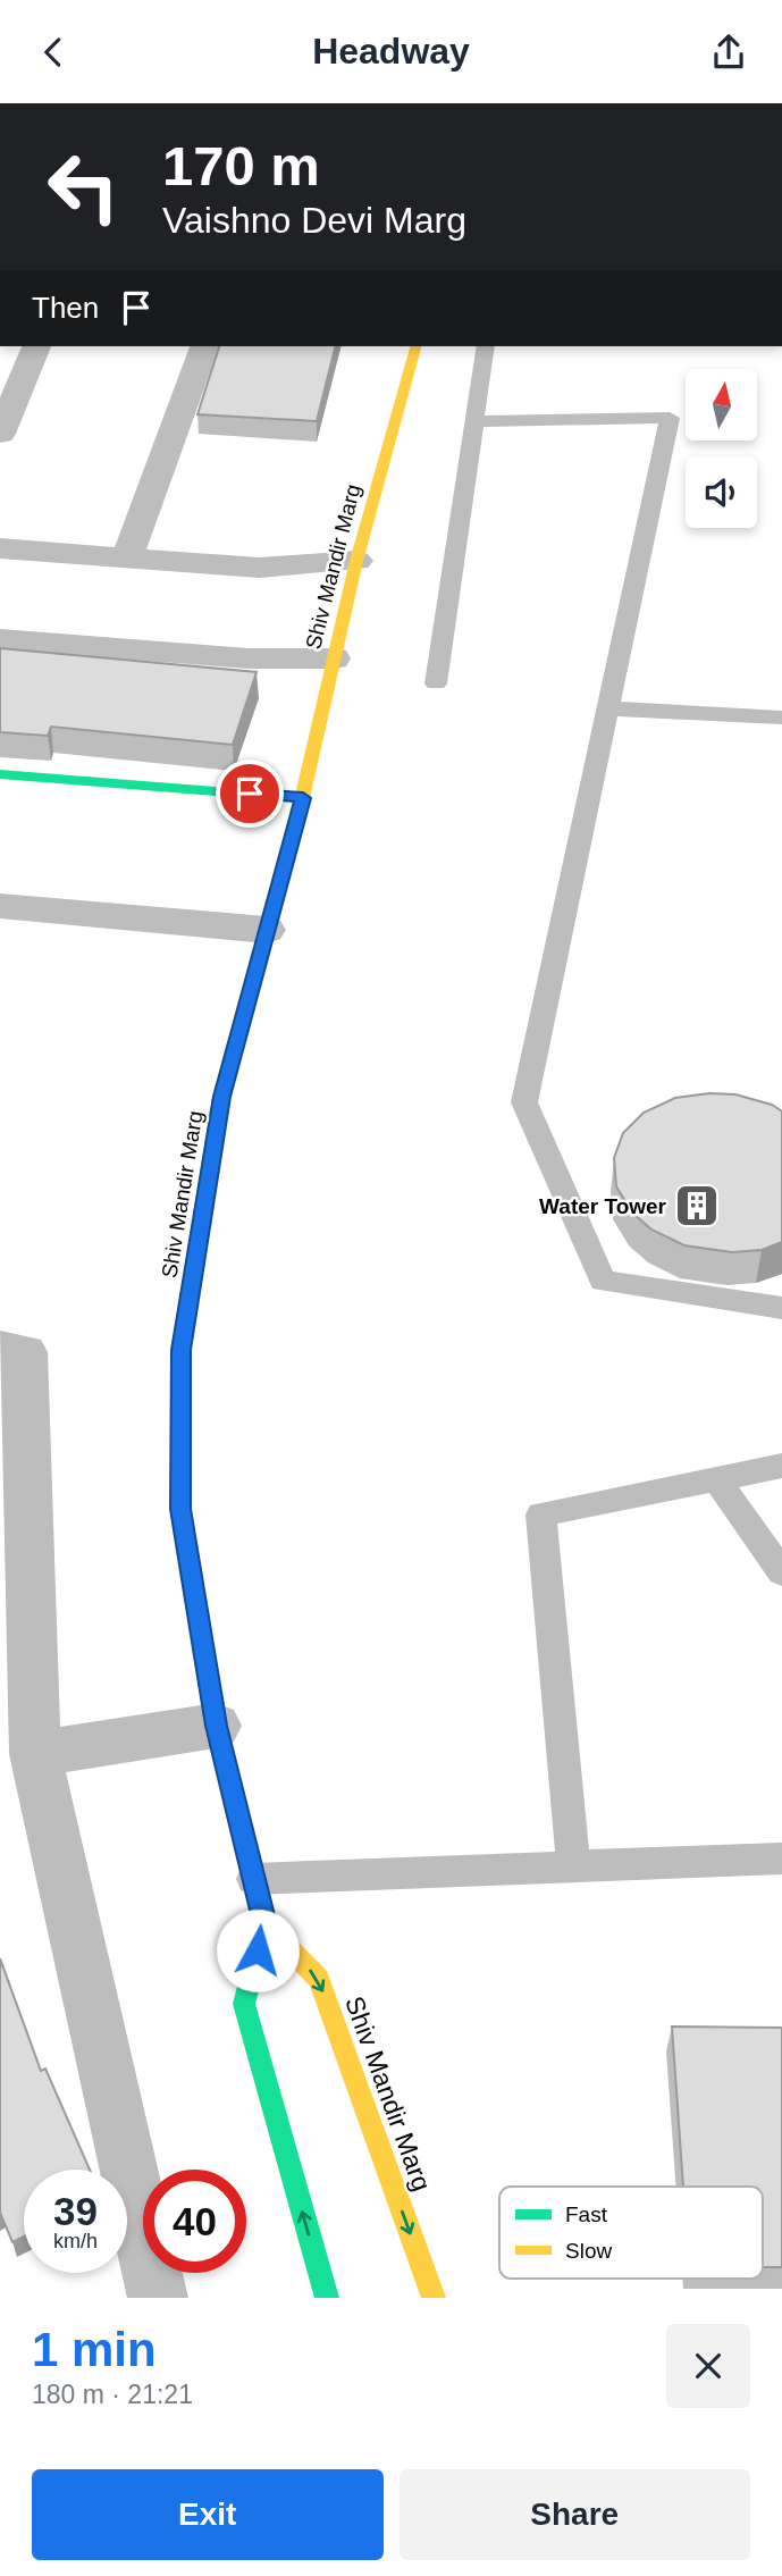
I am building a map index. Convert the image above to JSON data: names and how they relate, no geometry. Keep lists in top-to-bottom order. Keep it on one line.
{"streets":{"street":["Shiv Mandir Marg"]},"places":{"building":["Water Tower"]},"legend":["Fast","Slow"],"north":"top","page":{"header":"Headway","turn":["170 m","Vaishno Devi Marg"],"then":"Then","speed":"39 km/h","limit":"40","heading":["1 min","180 m · 21:21"],"buttons":["Exit","Share"]}}
